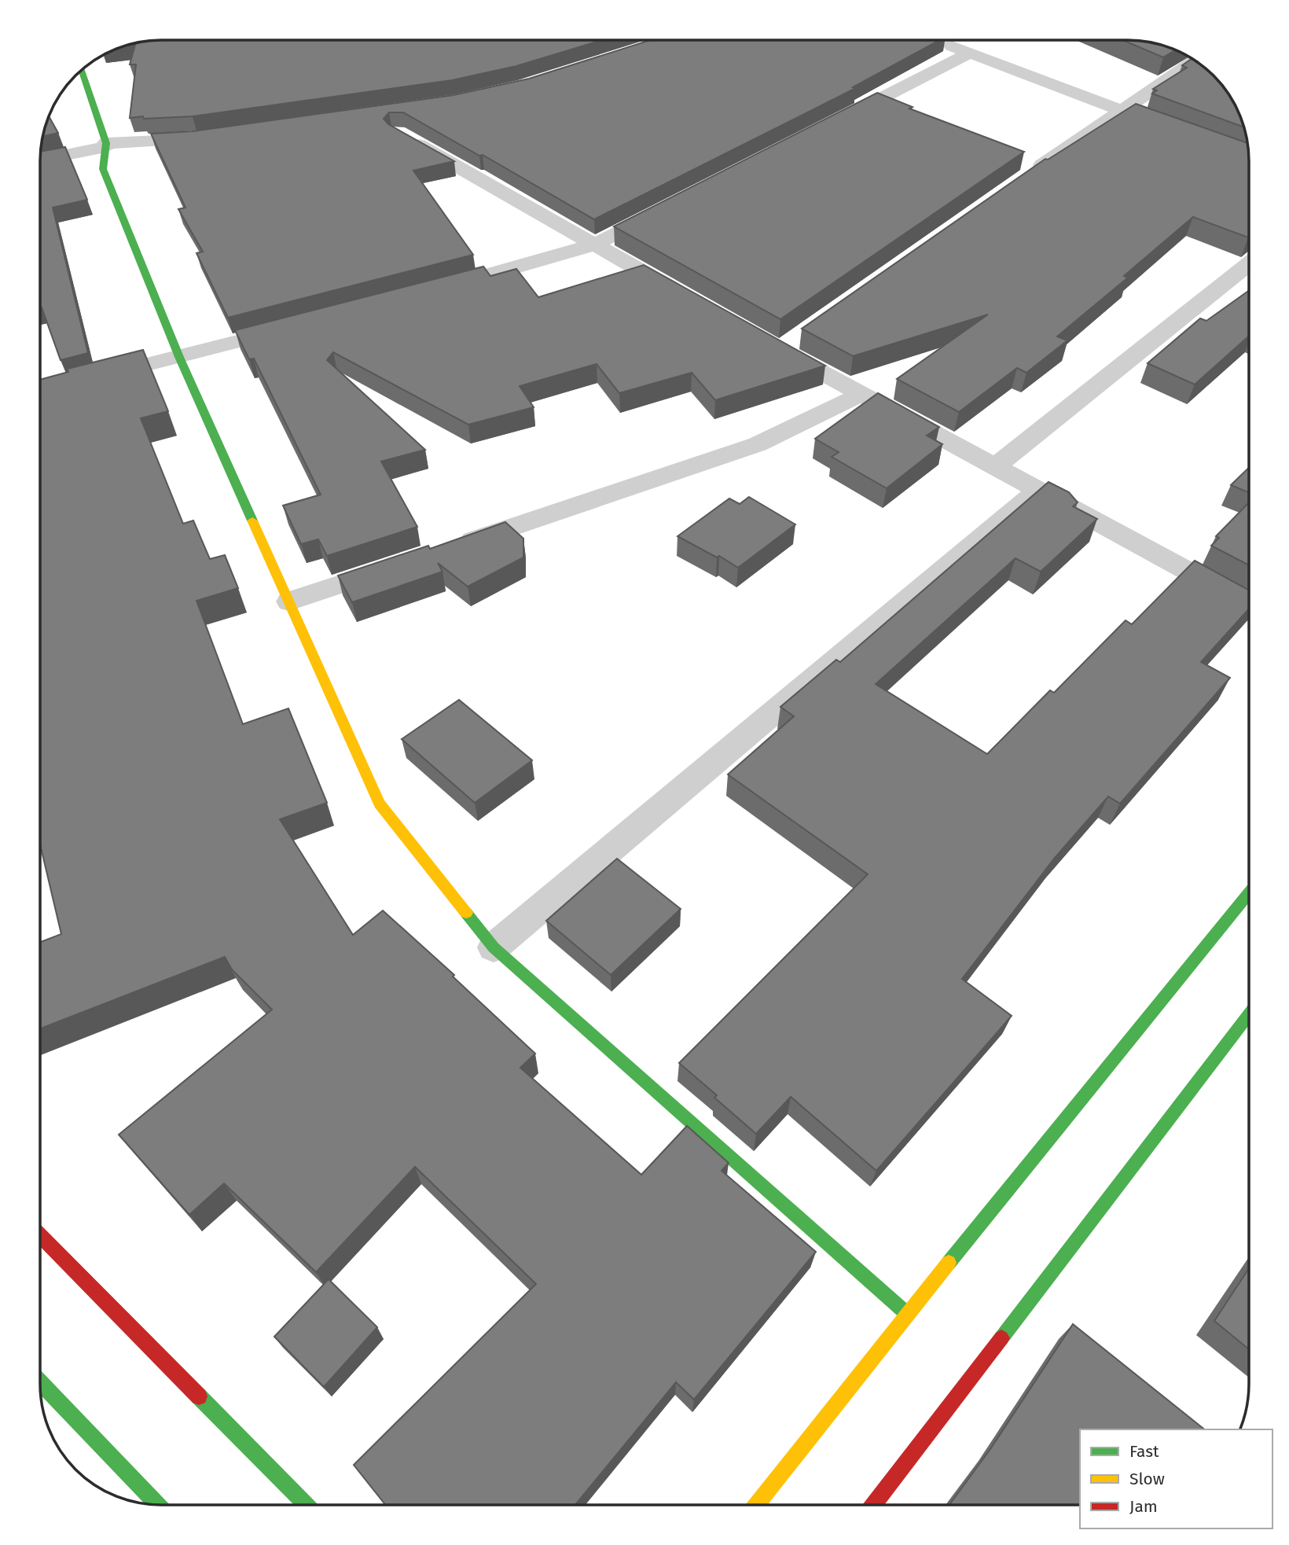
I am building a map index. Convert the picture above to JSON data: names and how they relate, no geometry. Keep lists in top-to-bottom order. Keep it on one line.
{"legend":["Fast","Slow","Jam"]}
